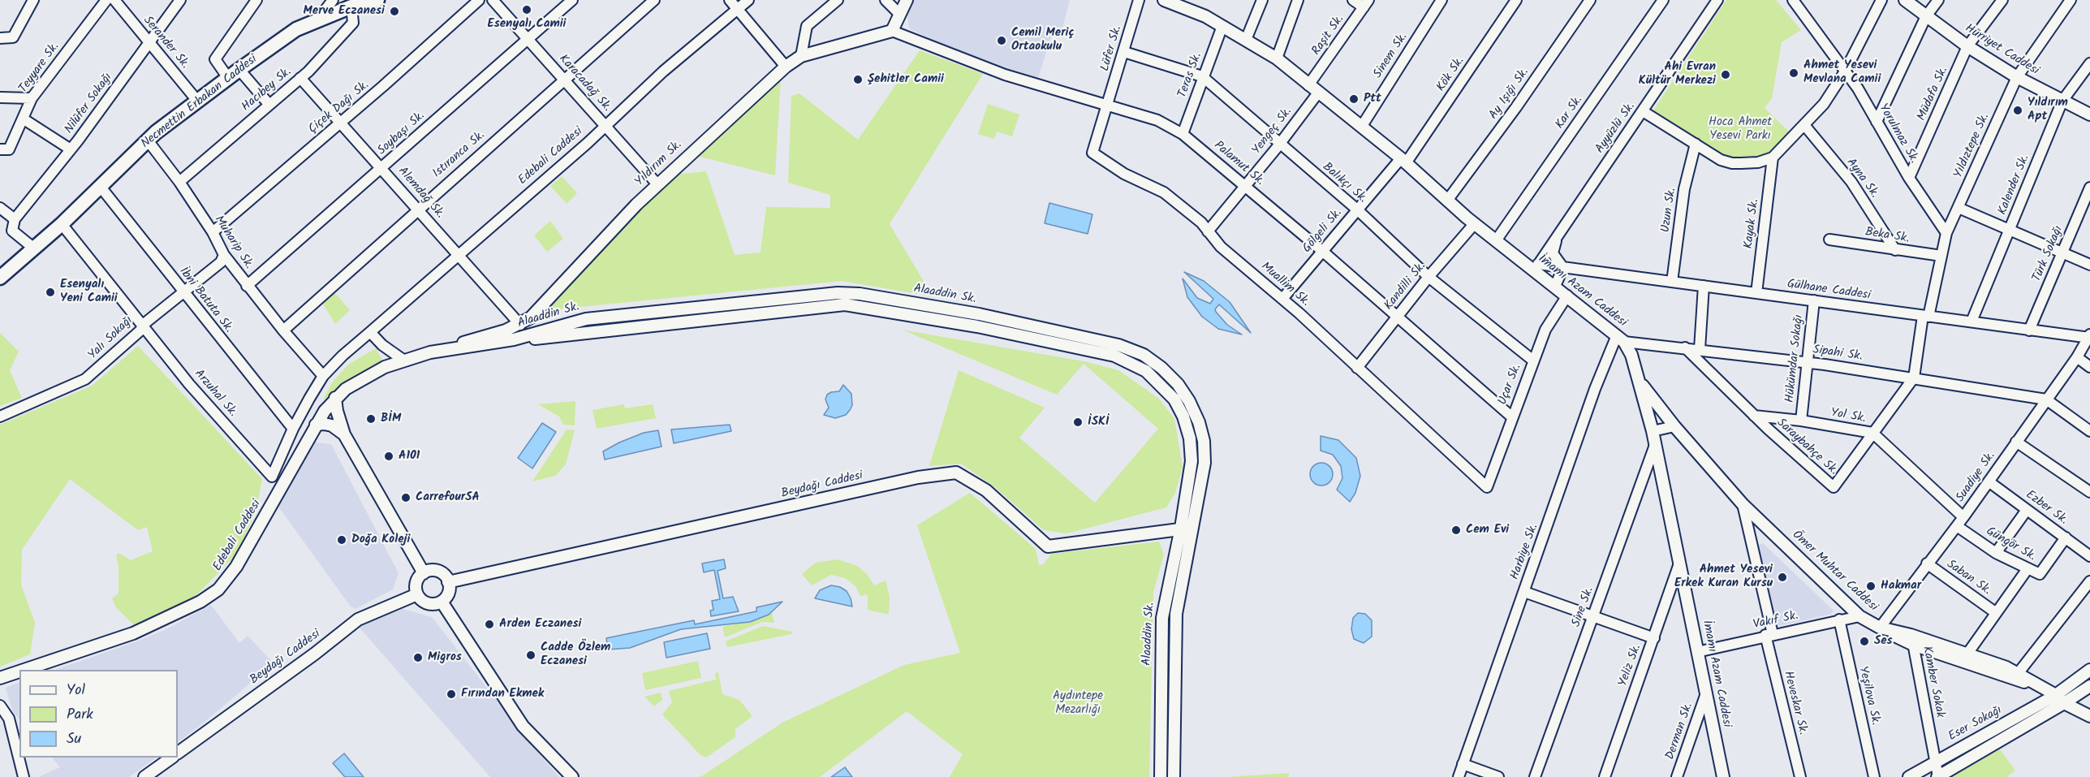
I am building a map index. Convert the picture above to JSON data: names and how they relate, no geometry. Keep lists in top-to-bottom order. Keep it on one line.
{"streets":{"main road":["Necmettin Erbakan Caddesi"],"street":["Raşit Sk.","Serander Sk.","Lüfer Sk.","Hürriyet Caddesi","Sinem Sk.","Teyyare Sk.","Kök Sk.","Teras Sk.","Karacadağ Sk.","Hacıbey Sk.","Ay Işığı Sk.","Müdafa Sk.","Nilüfer Sokağı","Çiçek Dağı Sk.","Kar Sk.","Ayyüzlü Sk.","Yengeç Sk.","Soybaşı Sk.","Yorulmaz Sk.","Yıldıztepe Sk.","Istıranca Sk.","Edebali Caddesi","Yıldırım Sk.","Palamut Sk.","Ayna Sk.","Balıkçı Sk.","Kalender Sk.","Alemdağ Sk.","Uzun Sk.","Kayak Sk.","Gölgeli Sk.","Beka Sk.","Muharip Sk.","Türk Sokağı","Muallim Sk.","Kandilli Sk.","Gülhane Caddesi","İmamı Azam Caddesi","Alaaddin Sk.","İbni Batuta Sk.","Yalı Sokağı","Sipahi Sk.","Hükümdar Sokağı","Uçar Sk.","Arzuhal Sk.","Yol Sk.","Saraybahçe Sk.","Suadiye Sk.","Beydağı Caddesi","Ezber Sk.","Güngör Sk.","Harbiye Sk.","Ömer Muhtar Caddesi","Saban Sk.","Sine Sk.","Vakıf Sk.","Yeliz Sk.","Kamber Sokak","Yeşilova Sk.","Heveskar Sk.","Eser Sokağı","Derman Sk."]},"crossings":[["Raşit Sk.","İmamı Azam Caddesi"],["Serander Sk.","Necmettin Erbakan Caddesi"],["Serander Sk.","Nilüfer Sokağı"],["Lüfer Sk.","Palamut Sk."],["Lüfer Sk.","Balıkçı Sk."],["Lüfer Sk.","Muallim Sk."],["Hürriyet Caddesi","Müdafa Sk."],["Hürriyet Caddesi","Yıldıztepe Sk."],["Hürriyet Caddesi","Kalender Sk."],["Sinem Sk.","İmamı Azam Caddesi"],["Kök Sk.","Gölgeli Sk."],["Kök Sk.","İmamı Azam Caddesi"],["Teras Sk.","Palamut Sk."],["Teras Sk.","Balıkçı Sk."],["Teras Sk.","İmamı Azam Caddesi"],["Karacadağ Sk.","Soybaşı Sk."],["Karacadağ Sk.","Istıranca Sk."],["Karacadağ Sk.","Edebali Caddesi"],["Karacadağ Sk.","Yıldırım Sk."],["Hacıbey Sk.","Necmettin Erbakan Caddesi"],["Hacıbey Sk.","Alemdağ Sk."],["Hacıbey Sk.","Muharip Sk."],["Ay Işığı Sk.","İmamı Azam Caddesi"],["Müdafa Sk.","Yorulmaz Sk."],["Necmettin Erbakan Caddesi","Muharip Sk."],["Necmettin Erbakan Caddesi","İbni Batuta Sk."],["Necmettin Erbakan Caddesi","Arzuhal Sk."],["Çiçek Dağı Sk.","Alemdağ Sk."],["Çiçek Dağı Sk.","Muharip Sk."],["Kar Sk.","İmamı Azam Caddesi"],["Ayyüzlü Sk.","Gülhane Caddesi"],["Ayyüzlü Sk.","İmamı Azam Caddesi"],["Yengeç Sk.","Palamut Sk."],["Yengeç Sk.","Balıkçı Sk."],["Yengeç Sk.","Muallim Sk."],["Yengeç Sk.","İmamı Azam Caddesi"],["Soybaşı Sk.","Alemdağ Sk."],["Soybaşı Sk.","Muharip Sk."],["Yorulmaz Sk.","Yıldıztepe Sk."],["Yıldıztepe Sk.","Beka Sk."],["Yıldıztepe Sk.","Gülhane Caddesi"],["Yıldıztepe Sk.","Saraybahçe Sk."],["Istıranca Sk.","Alemdağ Sk."],["Istıranca Sk.","Muharip Sk."],["Edebali Caddesi","Yıldırım Sk."],["Edebali Caddesi","Alemdağ Sk."],["Edebali Caddesi","Muharip Sk."],["Edebali Caddesi","İbni Batuta Sk."],["Edebali Caddesi","Arzuhal Sk."],["Yıldırım Sk.","Palamut Sk."],["Yıldırım Sk.","Alemdağ Sk."],["Yıldırım Sk.","Alaaddin Sk."],["Palamut Sk.","Gölgeli Sk."],["Palamut Sk.","Muallim Sk."],["Palamut Sk.","Kandilli Sk."],["Palamut Sk.","Uçar Sk."],["Ayna Sk.","Beka Sk."],["Balıkçı Sk.","Gölgeli Sk."],["Balıkçı Sk.","Kandilli Sk."],["Balıkçı Sk.","Uçar Sk."],["Kalender Sk.","Gülhane Caddesi"],["Uzun Sk.","Gülhane Caddesi"],["Kayak Sk.","Gülhane Caddesi"],["Gölgeli Sk.","Muallim Sk."],["Gölgeli Sk.","İmamı Azam Caddesi"],["Muharip Sk.","Yalı Sokağı"],["Türk Sokağı","Gülhane Caddesi"],["Muallim Sk.","Kandilli Sk."],["Muallim Sk.","Uçar Sk."],["Kandilli Sk.","İmamı Azam Caddesi"],["Gülhane Caddesi","İmamı Azam Caddesi"],["Gülhane Caddesi","Hükümdar Sokağı"],["Gülhane Caddesi","Saraybahçe Sk."],["Gülhane Caddesi","Suadiye Sk."],["İmamı Azam Caddesi","Sipahi Sk."],["İmamı Azam Caddesi","Uçar Sk."],["İmamı Azam Caddesi","Harbiye Sk."],["İmamı Azam Caddesi","Ömer Muhtar Caddesi"],["İmamı Azam Caddesi","Sine Sk."],["İmamı Azam Caddesi","Vakıf Sk."],["İmamı Azam Caddesi","Yeliz Sk."],["İmamı Azam Caddesi","Derman Sk."],["Alaaddin Sk.","Beydağı Caddesi"],["İbni Batuta Sk.","Yalı Sokağı"],["Yalı Sokağı","Arzuhal Sk."],["Sipahi Sk.","Hükümdar Sokağı"],["Sipahi Sk.","Saraybahçe Sk."],["Sipahi Sk.","Suadiye Sk."],["Sipahi Sk.","Harbiye Sk."],["Hükümdar Sokağı","Yol Sk."],["Yol Sk.","Saraybahçe Sk."],["Yol Sk.","Suadiye Sk."],["Suadiye Sk.","Ezber Sk."],["Suadiye Sk.","Güngör Sk."],["Suadiye Sk.","Ömer Muhtar Caddesi"],["Suadiye Sk.","Saban Sk."],["Ezber Sk.","Güngör Sk."],["Ömer Muhtar Caddesi","Vakıf Sk."],["Ömer Muhtar Caddesi","Kamber Sokak"],["Ömer Muhtar Caddesi","Heveskar Sk."],["Vakıf Sk.","Yeşilova Sk."],["Vakıf Sk.","Heveskar Sk."],["Kamber Sokak","Eser Sokağı"]],"parks":["Hoca Ahmet Yesevi Parkı","Aydıntepe Mezarlığı"],"places":["Esenyalı Camii","Merve Eczanesi","Cemil Meriç Ortaokulu","Ahmet Yesevi Mevlana Camii","Ahi Evran Kültür Merkezi","Şehitler Camii","Ptt","Yıldırım Apt","Esenyalı Yeni Camii","BİM","İSKİ","A101","CarrefourSA","Cem Evi","Doğa Koleji","Ahmet Yesevi Erkek Kuran Kursu","Hakmar","Arden Eczanesi","Ses","Cadde Özlem Eczanesi","Migros","Fırından Ekmek"],"legend":["Yol","Park","Su"]}
